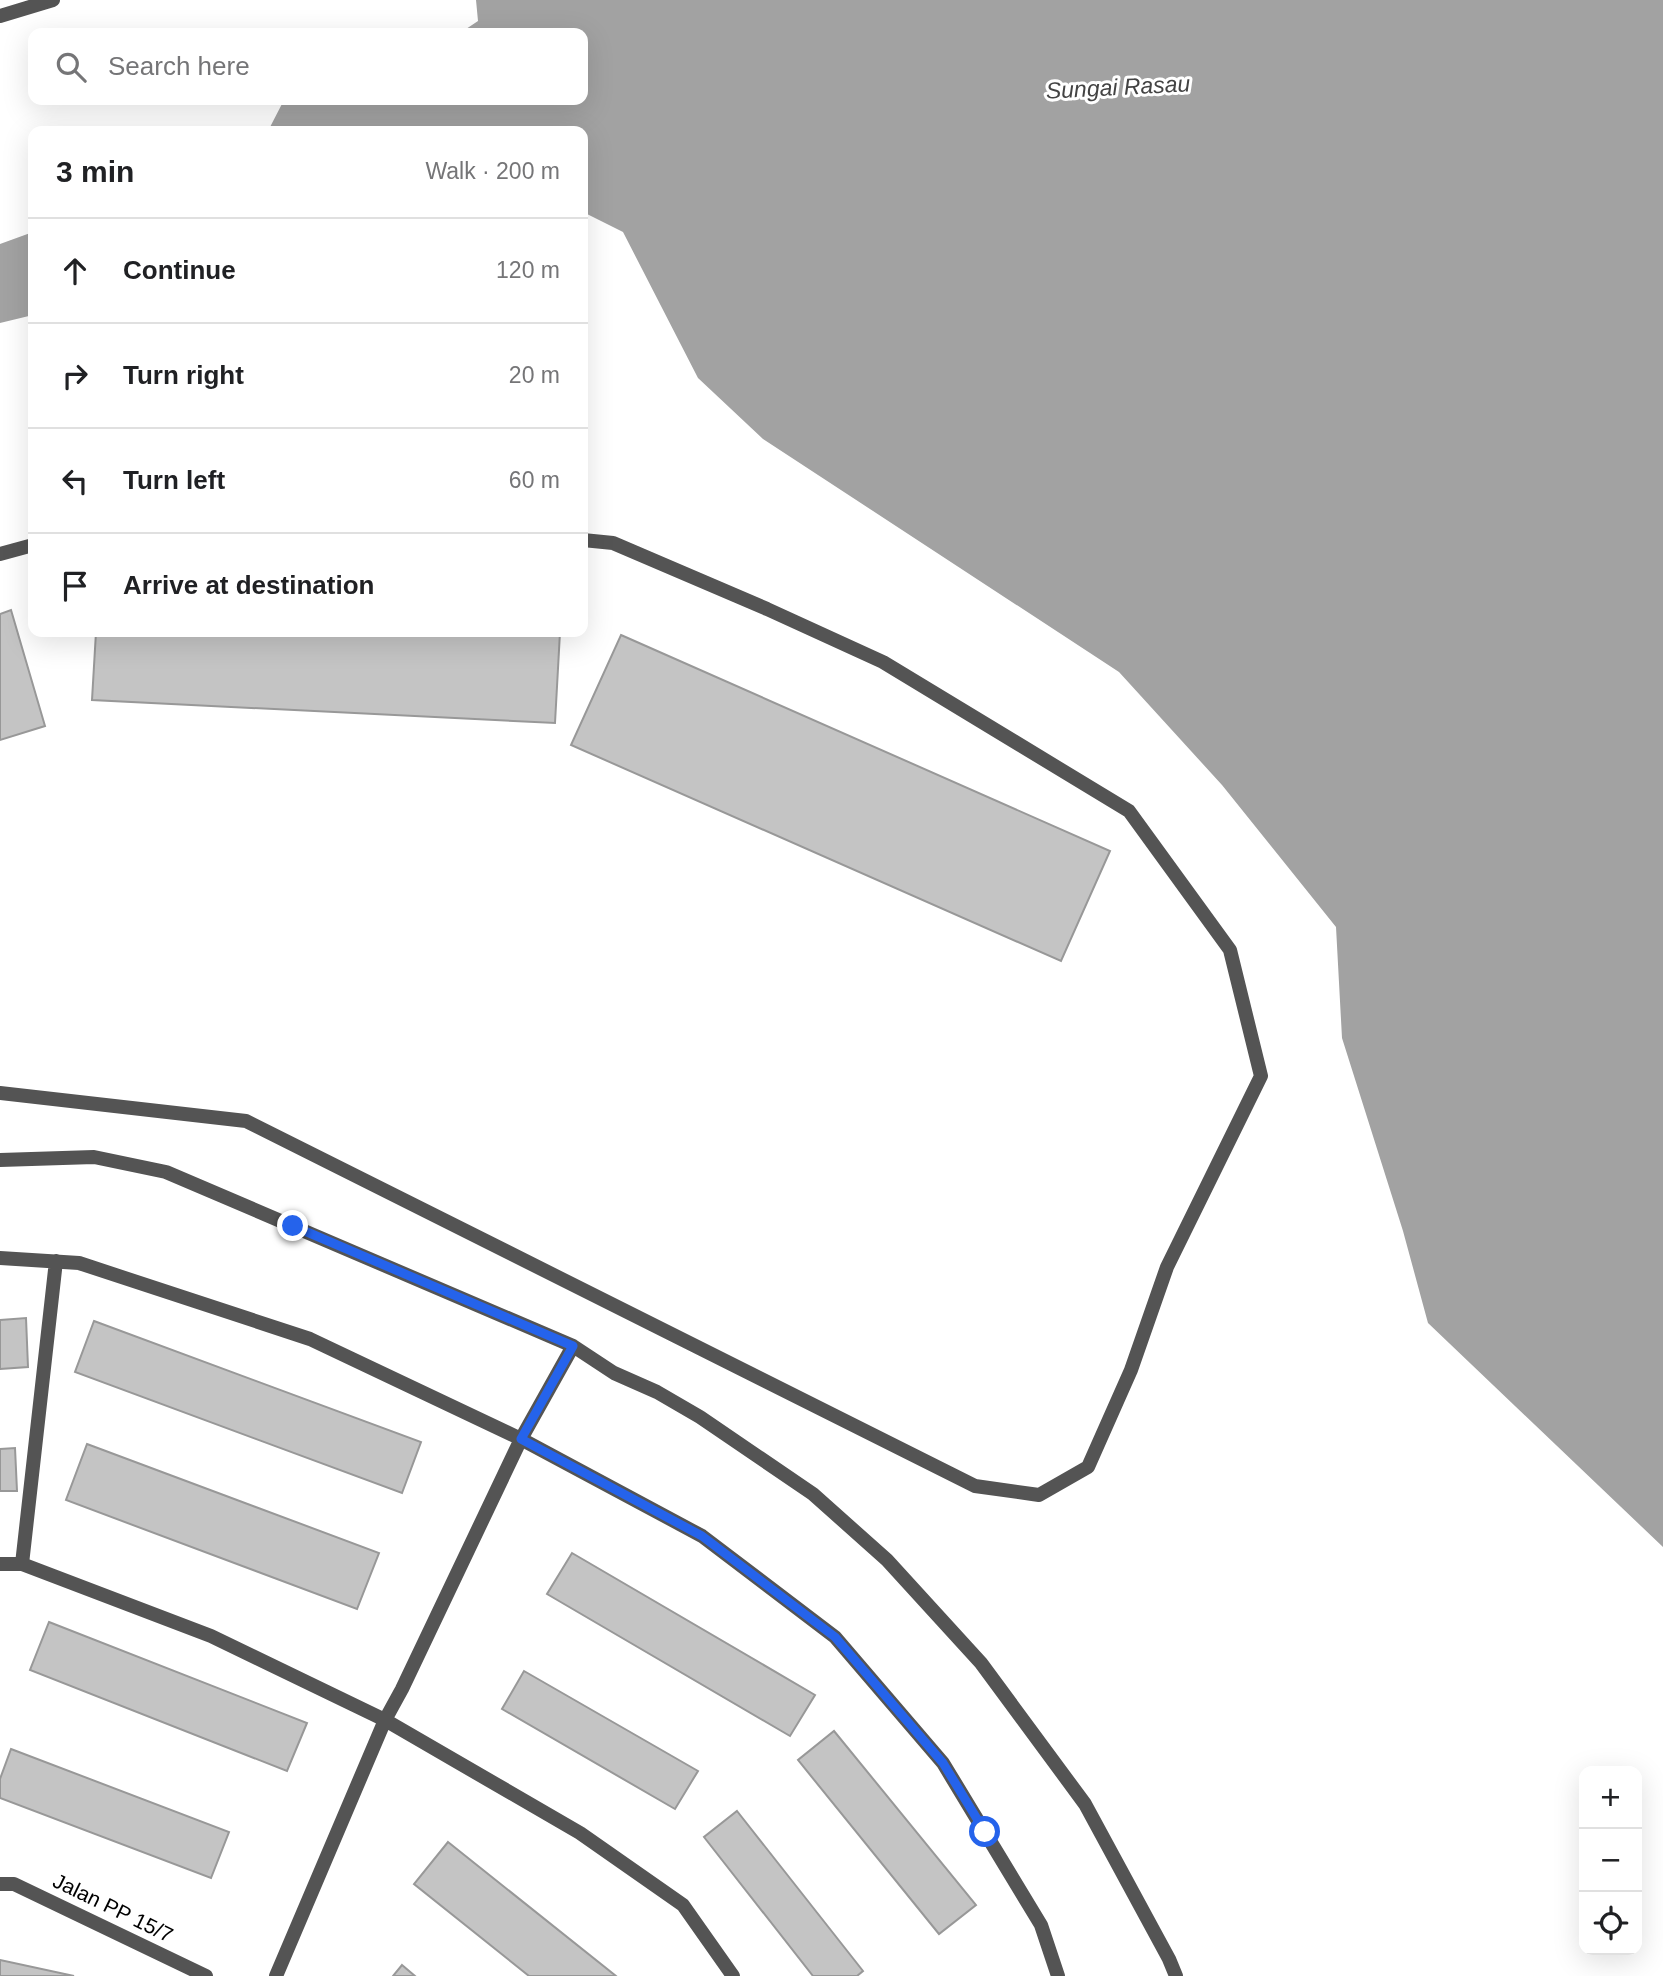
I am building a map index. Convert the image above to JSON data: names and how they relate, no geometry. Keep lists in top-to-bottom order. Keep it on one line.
{"streets":{"street":["Jalan PP 15/7"]},"water":["Sungai Rasau"],"page":{"search":"Search here","heading":["3 min","Walk · 200 m"],"list":[["Continue","120 m"],["Turn right","20 m"],["Turn left","60 m"],"Arrive at destination"],"map_buttons":["+","−"]}}
